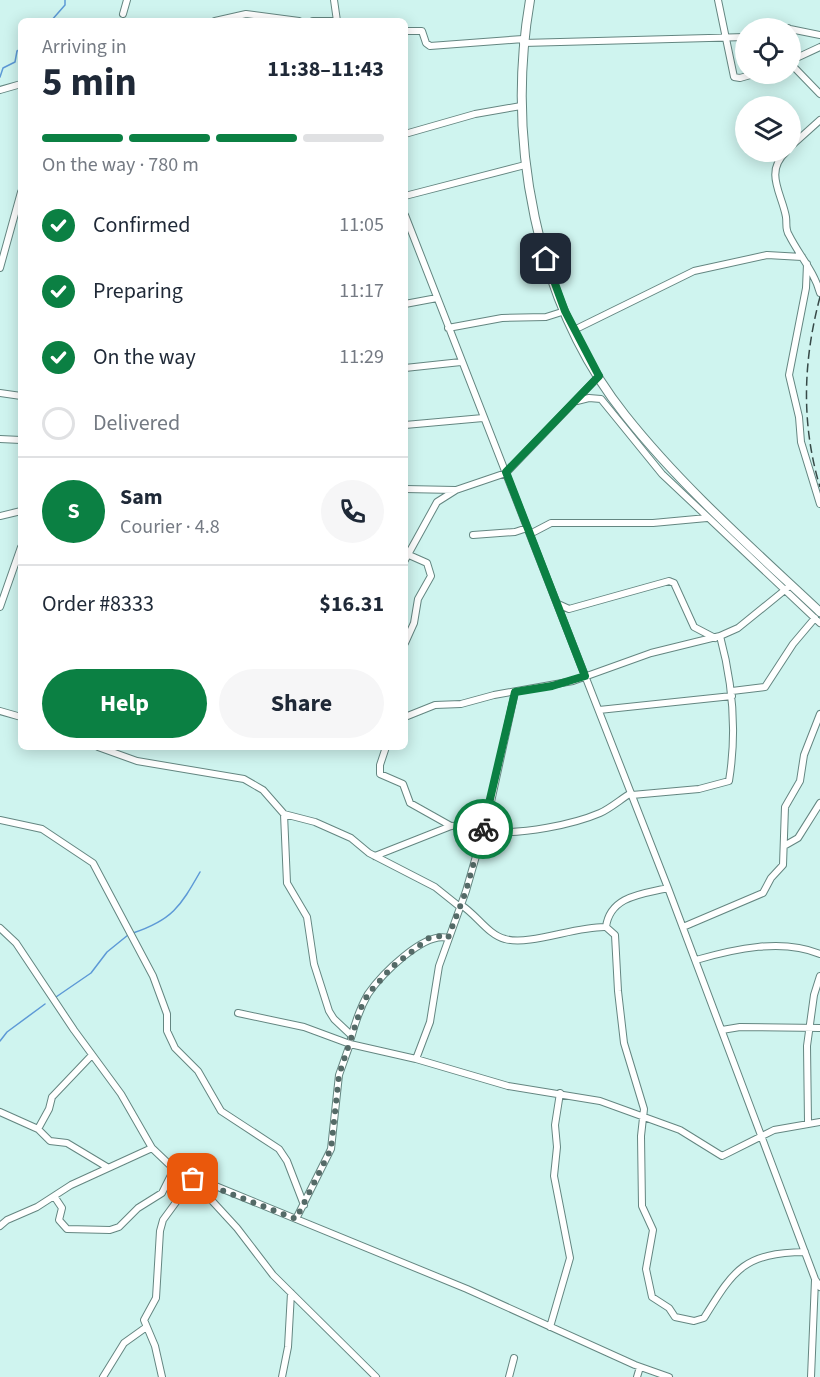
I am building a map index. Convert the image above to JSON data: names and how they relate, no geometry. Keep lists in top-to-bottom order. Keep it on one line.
{"page":{"heading":["5 min","Arriving in","11:38–11:43"],"panel":["Sam","Courier · 4.8","Order #8333","$16.31"],"bar":"On the way · 780 m","list":[["Confirmed","11:05"],["Preparing","11:17"],["On the way","11:29"],"Delivered"],"round":"S","buttons":["Help","Share"]}}
